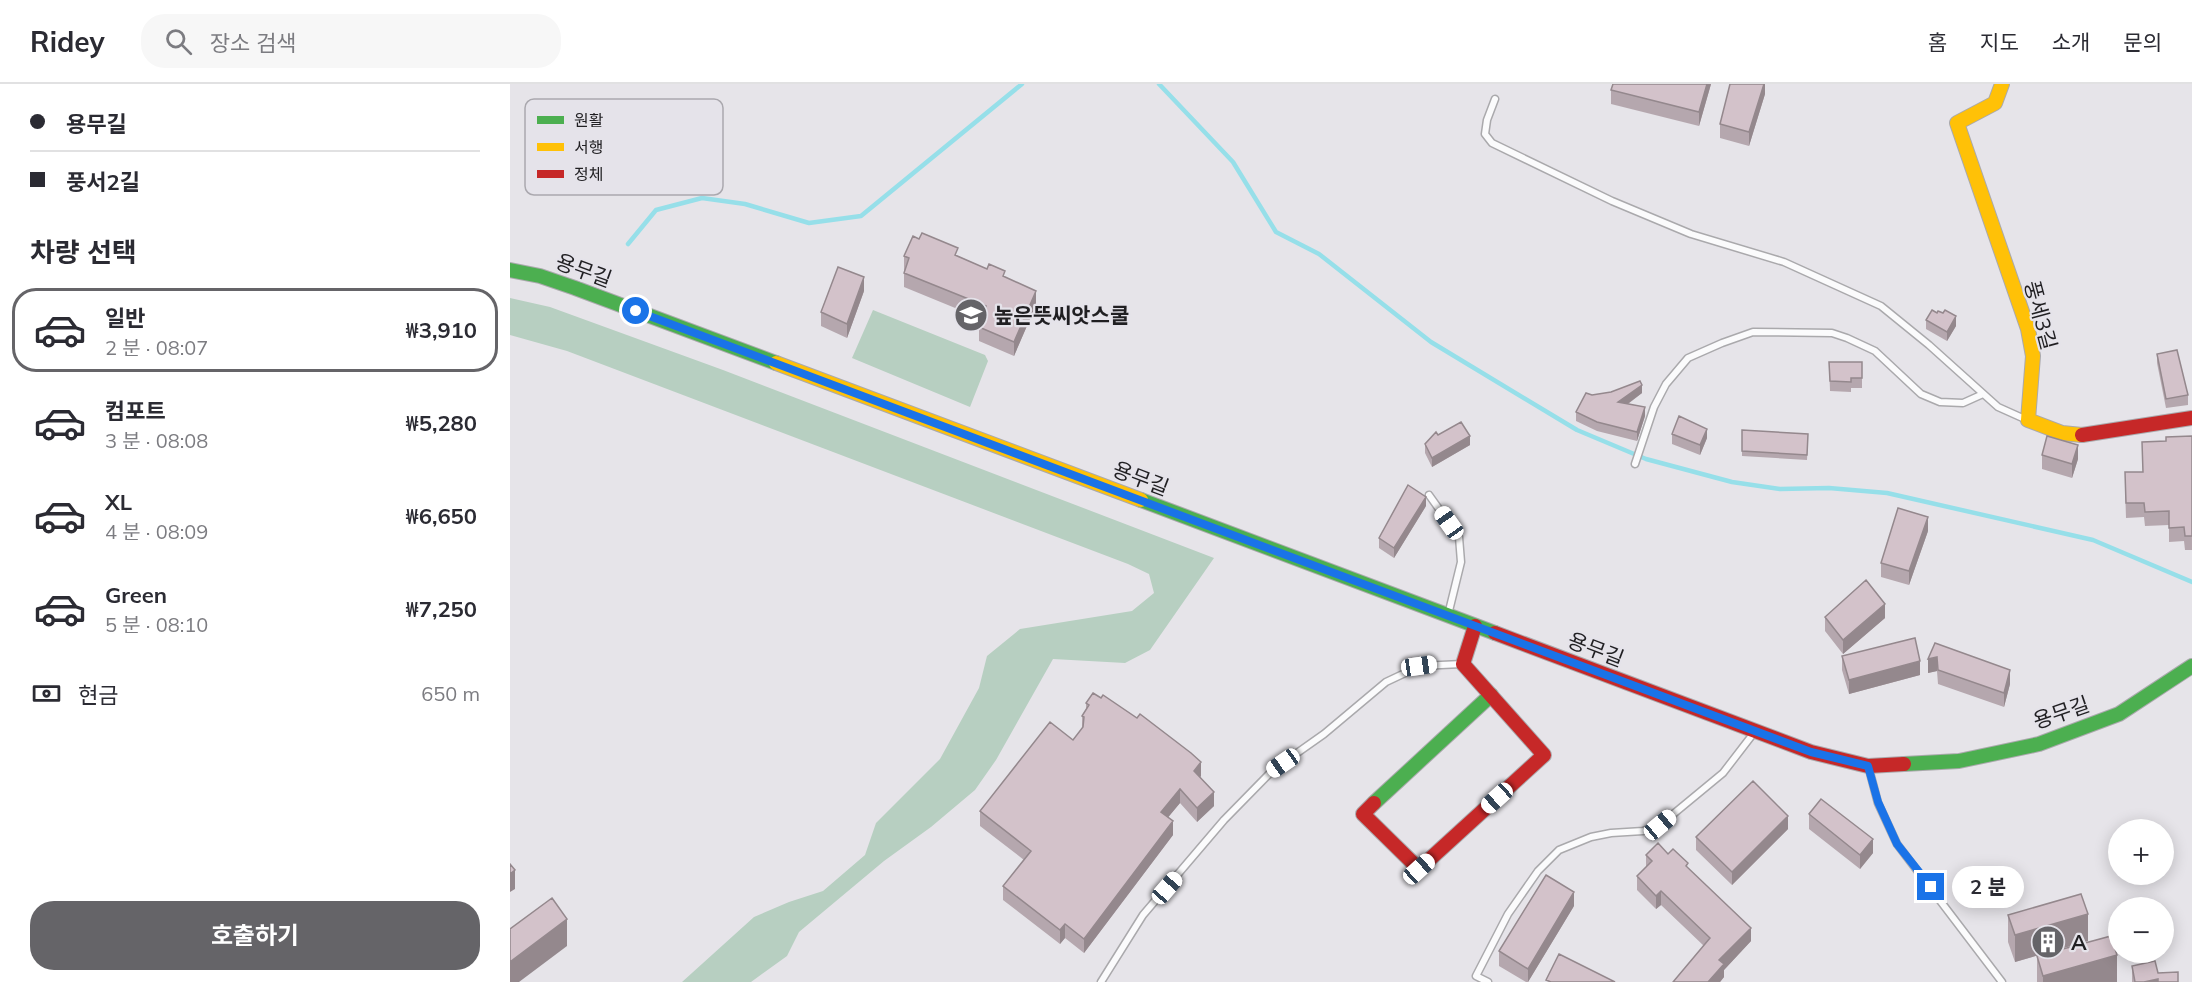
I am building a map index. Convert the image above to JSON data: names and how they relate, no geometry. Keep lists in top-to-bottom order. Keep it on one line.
{"streets":{"street":["용무길","풍세3길"]},"places":{"school or university":["높은뜻씨앗스쿨"],"building":["A"]},"legend":["원활","서행","정체"],"page":{"header":"Ridey","search":"장소 검색","nav":["홈","지도","소개","문의"],"banner":["용무길","풍서2길"],"heading":"차량 선택","list":[{"name":"일반","note":"2 분 · 08:07","value":"₩3,910"},{"name":"컴포트","note":"3 분 · 08:08","value":"₩5,280"},{"name":"XL","note":"4 분 · 08:09","value":"₩6,650"},{"name":"Green","note":"5 분 · 08:10","value":"₩7,250"}],"pay":["현금","650 m"],"map_buttons":["+","−"],"bubble":"2 분","buttons":"호출하기"}}
